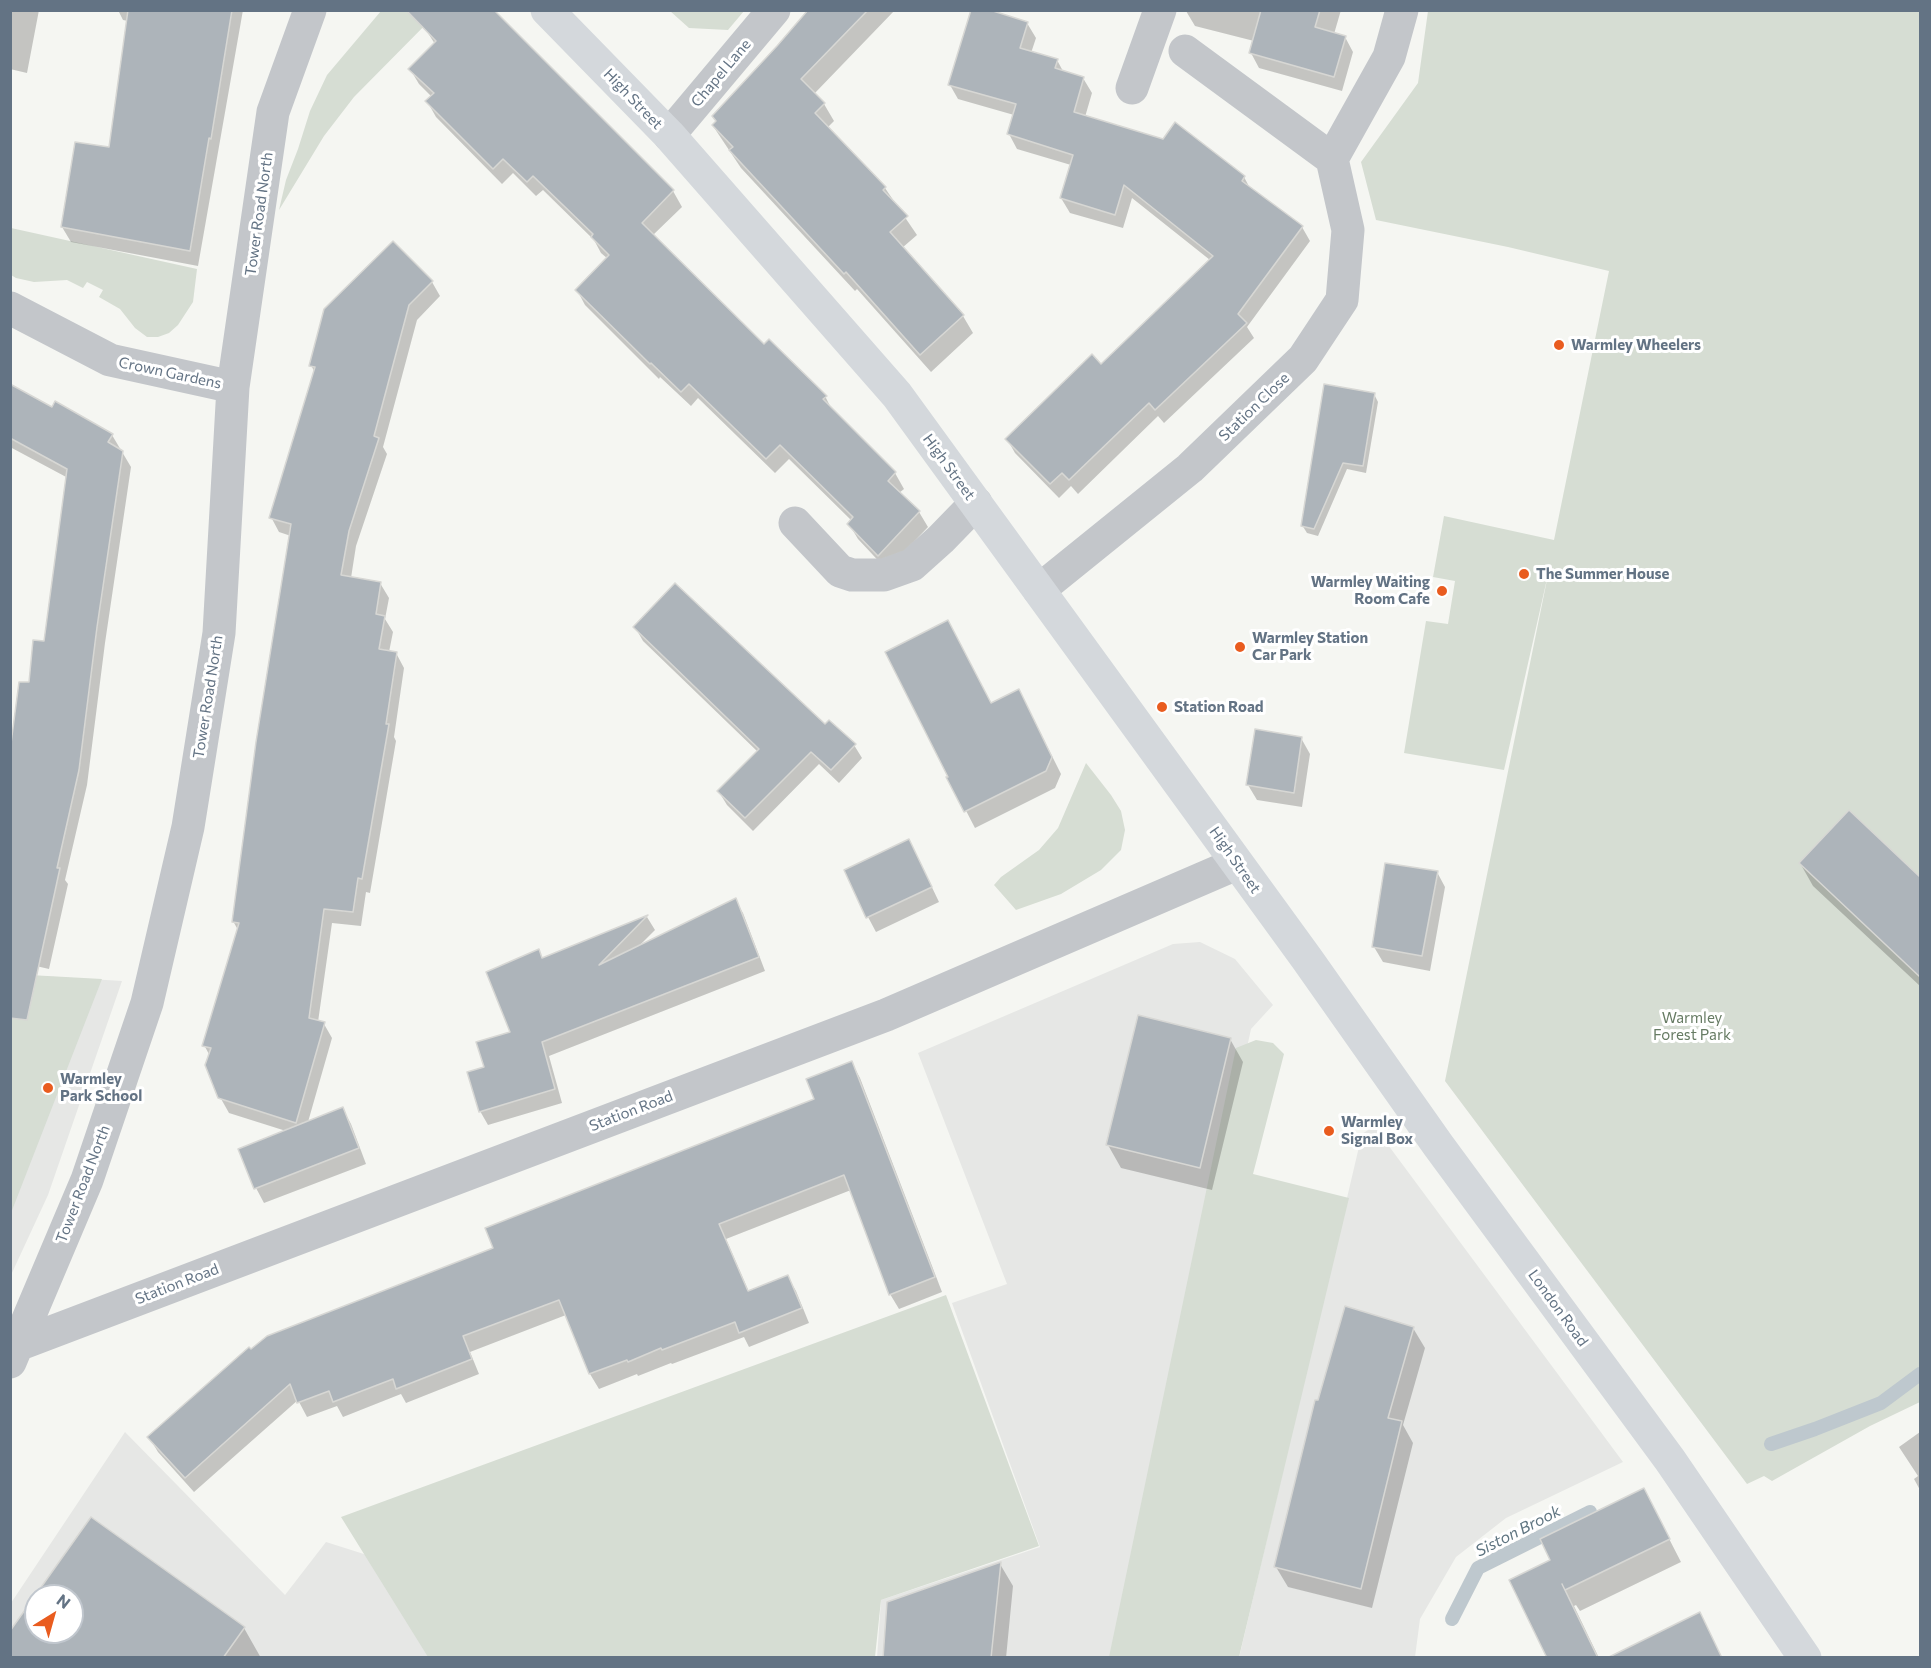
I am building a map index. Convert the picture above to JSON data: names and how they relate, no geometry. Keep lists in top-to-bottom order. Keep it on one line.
{"streets":{"main road":["High Street","London Road"],"street":["Chapel Lane","Tower Road North","Crown Gardens","Station Close","Station Road"]},"crossings":[["Chapel Lane","High Street"],["High Street","Station Close"],["High Street","Station Road"],["High Street","London Road"],["Tower Road North","Crown Gardens"],["Tower Road North","Station Road"]],"water":["Siston Brook"],"parks":["Warmley Forest Park"],"places":["Warmley Wheelers","The Summer House","Warmley Waiting Room Cafe","Warmley Station Car Park","Station Road","Warmley Park School","Warmley Signal Box"],"north":"top right"}
